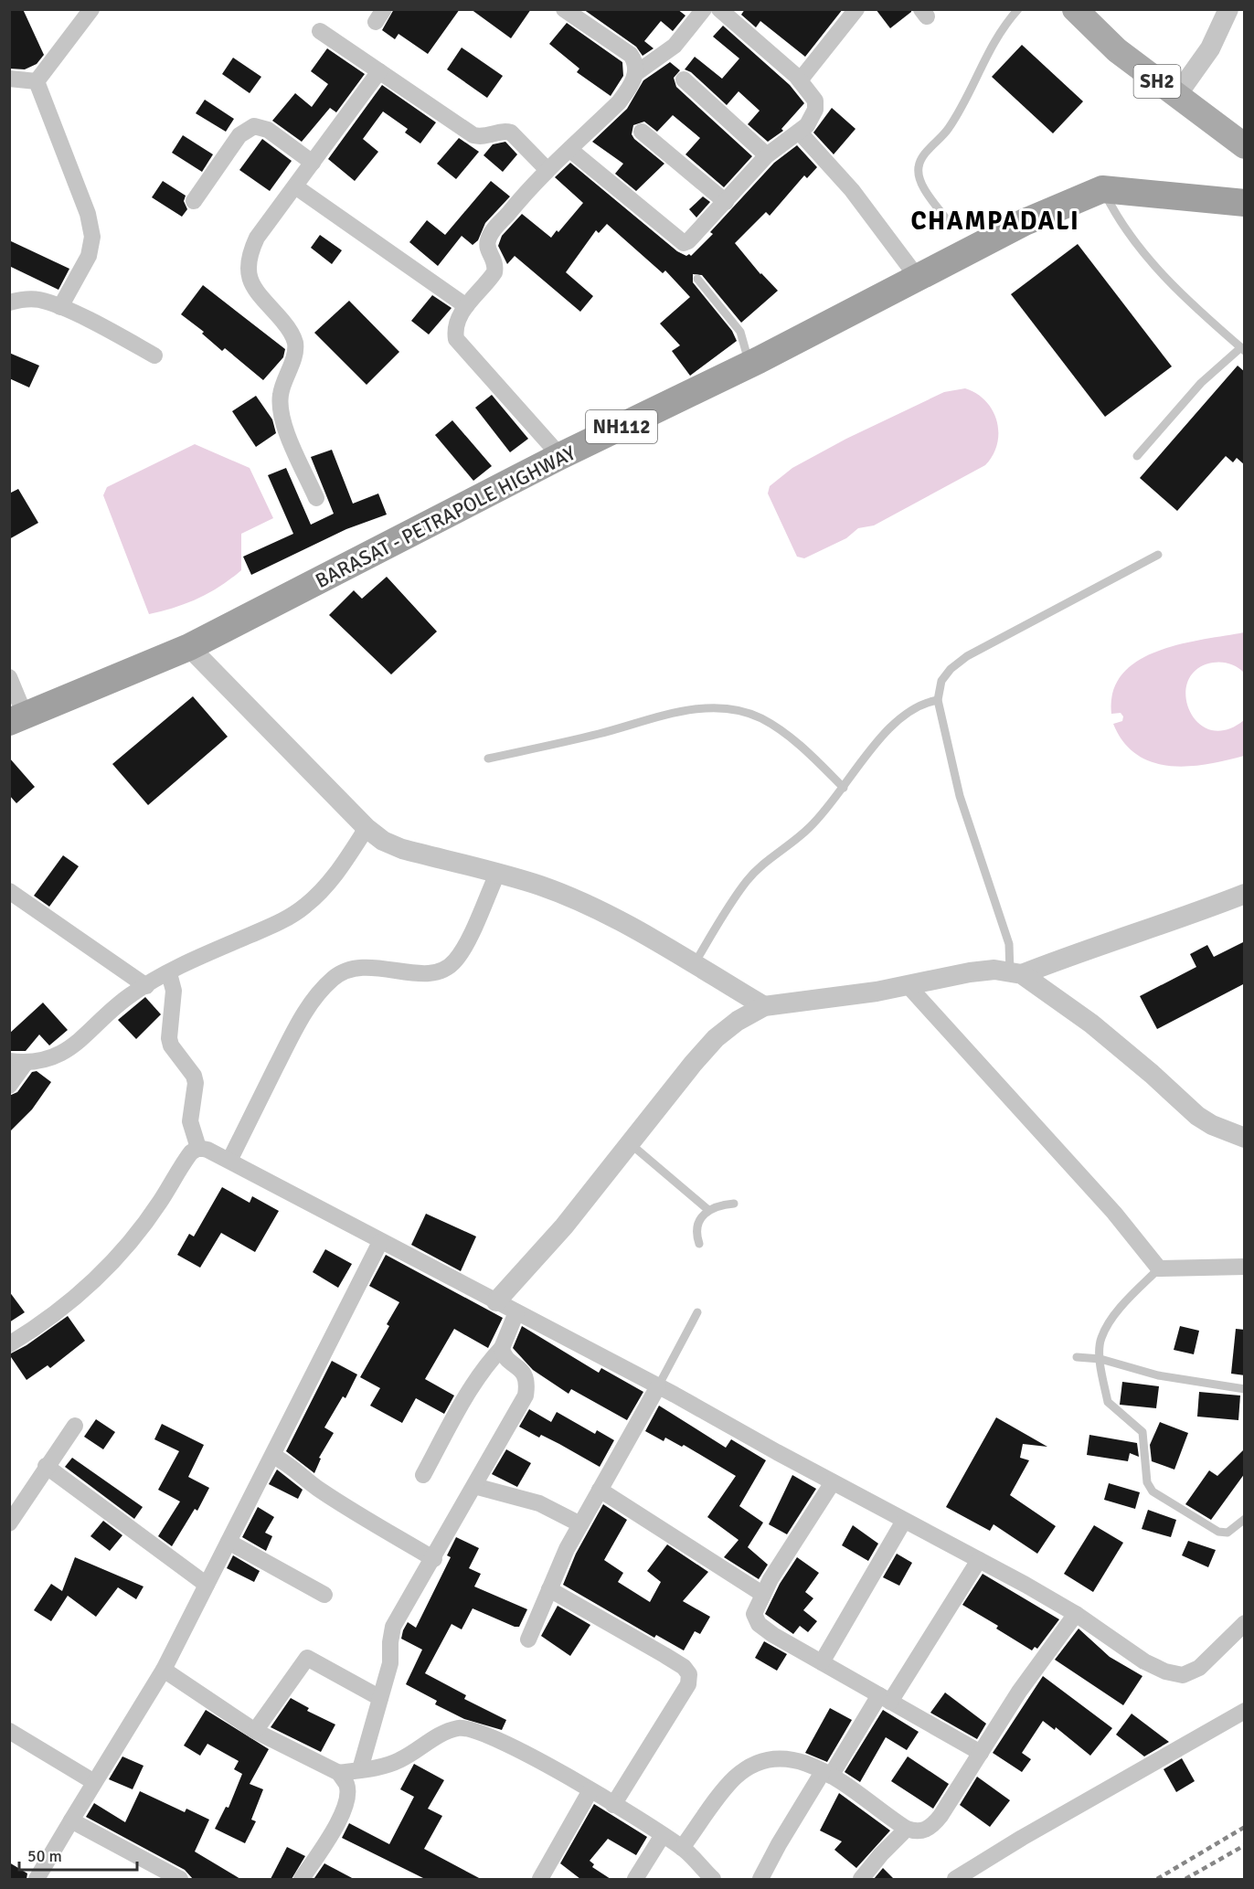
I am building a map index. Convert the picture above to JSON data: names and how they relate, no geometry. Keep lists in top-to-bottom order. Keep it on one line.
{"streets":{"highway":["NH112","BARASAT - PETRAPOLE HIGHWAY"],"main road":["SH2"]},"districts":["CHAMPADALI"],"scale_bar":"50 m"}
